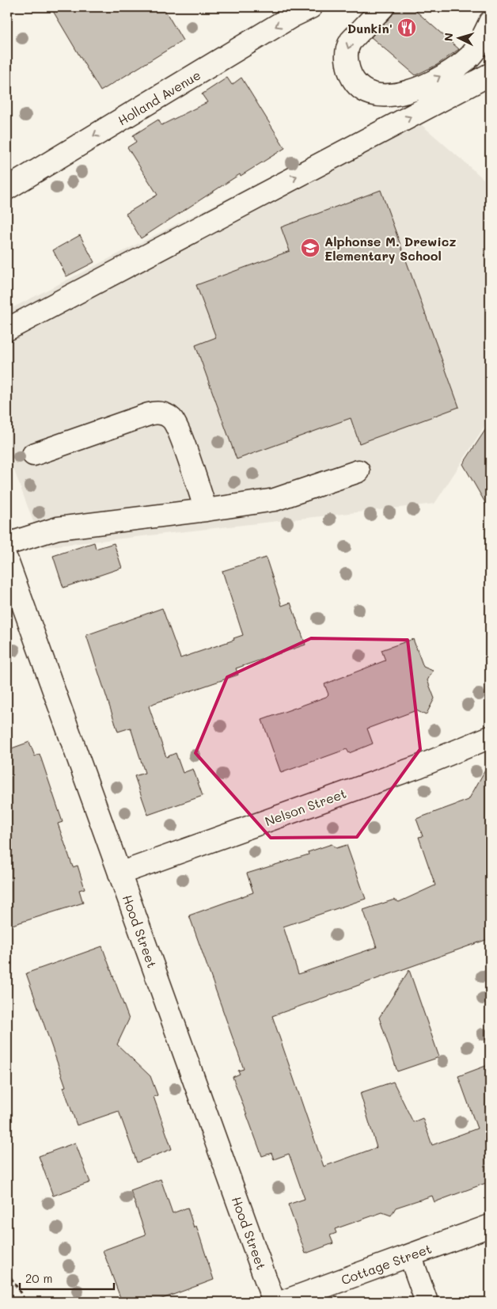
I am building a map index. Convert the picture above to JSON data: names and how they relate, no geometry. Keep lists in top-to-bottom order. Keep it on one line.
{"streets":{"street":["Holland Avenue","Nelson Street","Hood Street","Cottage Street"]},"crossings":[["Nelson Street","Hood Street"]],"places":{"restaurant":["Dunkin'"],"school or university":["Alphonse M. Drewicz Elementary School"]},"scale_bar":"20 m","north":"left"}
